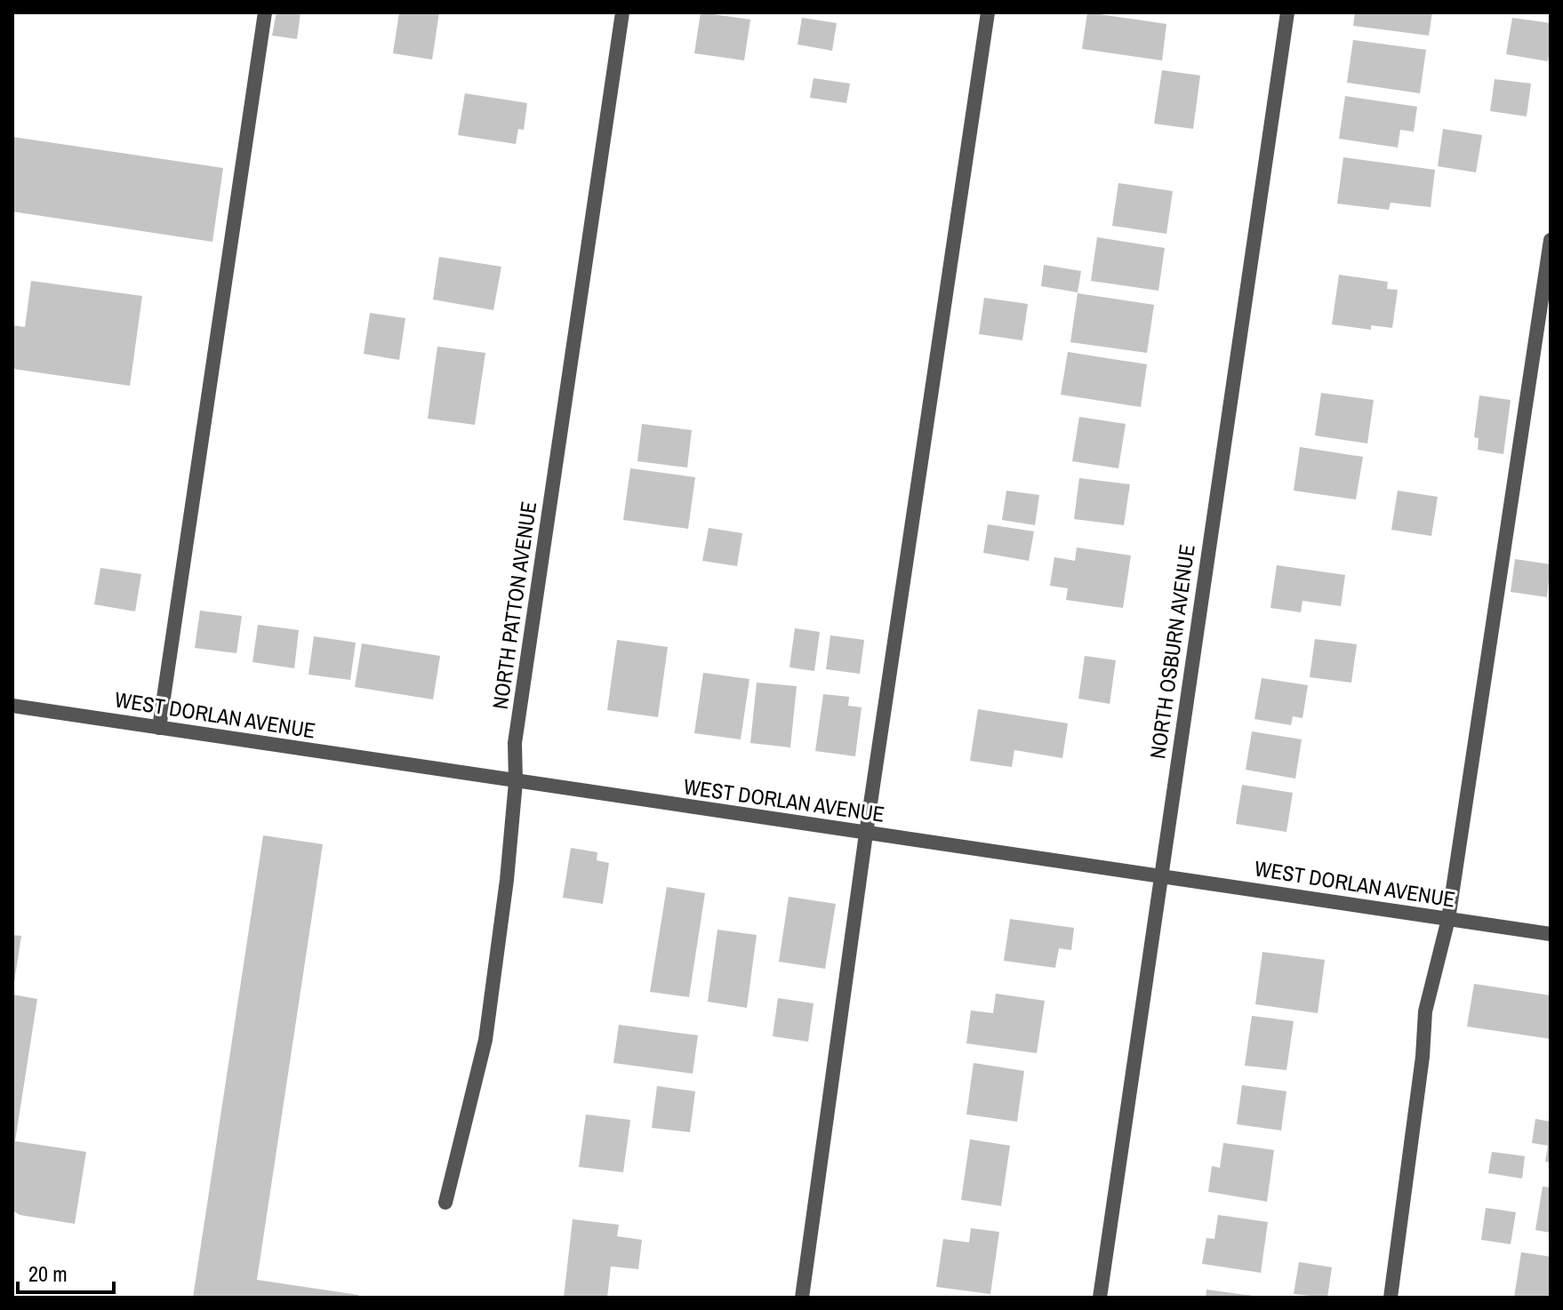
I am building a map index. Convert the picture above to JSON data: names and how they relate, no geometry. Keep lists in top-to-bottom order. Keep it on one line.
{"streets":{"street":["NORTH PATTON AVENUE","NORTH OSBURN AVENUE","WEST DORLAN AVENUE"]},"crossings":[["NORTH PATTON AVENUE","WEST DORLAN AVENUE"],["NORTH OSBURN AVENUE","WEST DORLAN AVENUE"]],"scale_bar":"20 m"}
